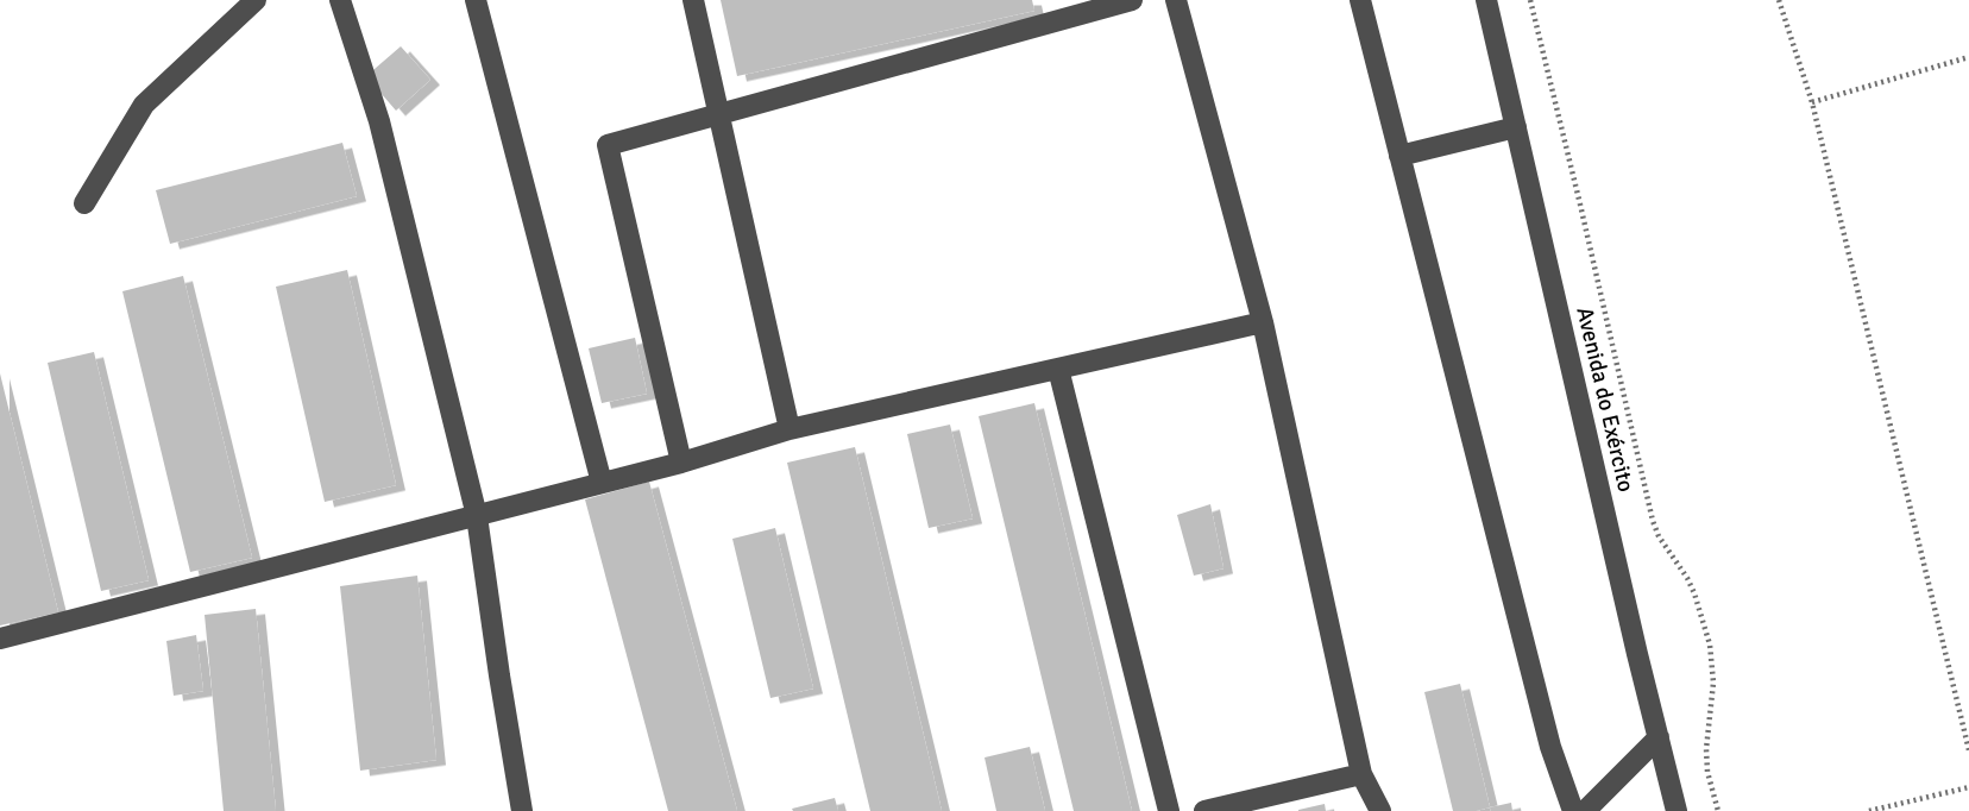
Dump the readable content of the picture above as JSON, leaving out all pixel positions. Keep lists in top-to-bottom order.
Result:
{
  "streets": {
    "street": ["Avenida do Exército"]
  }
}
